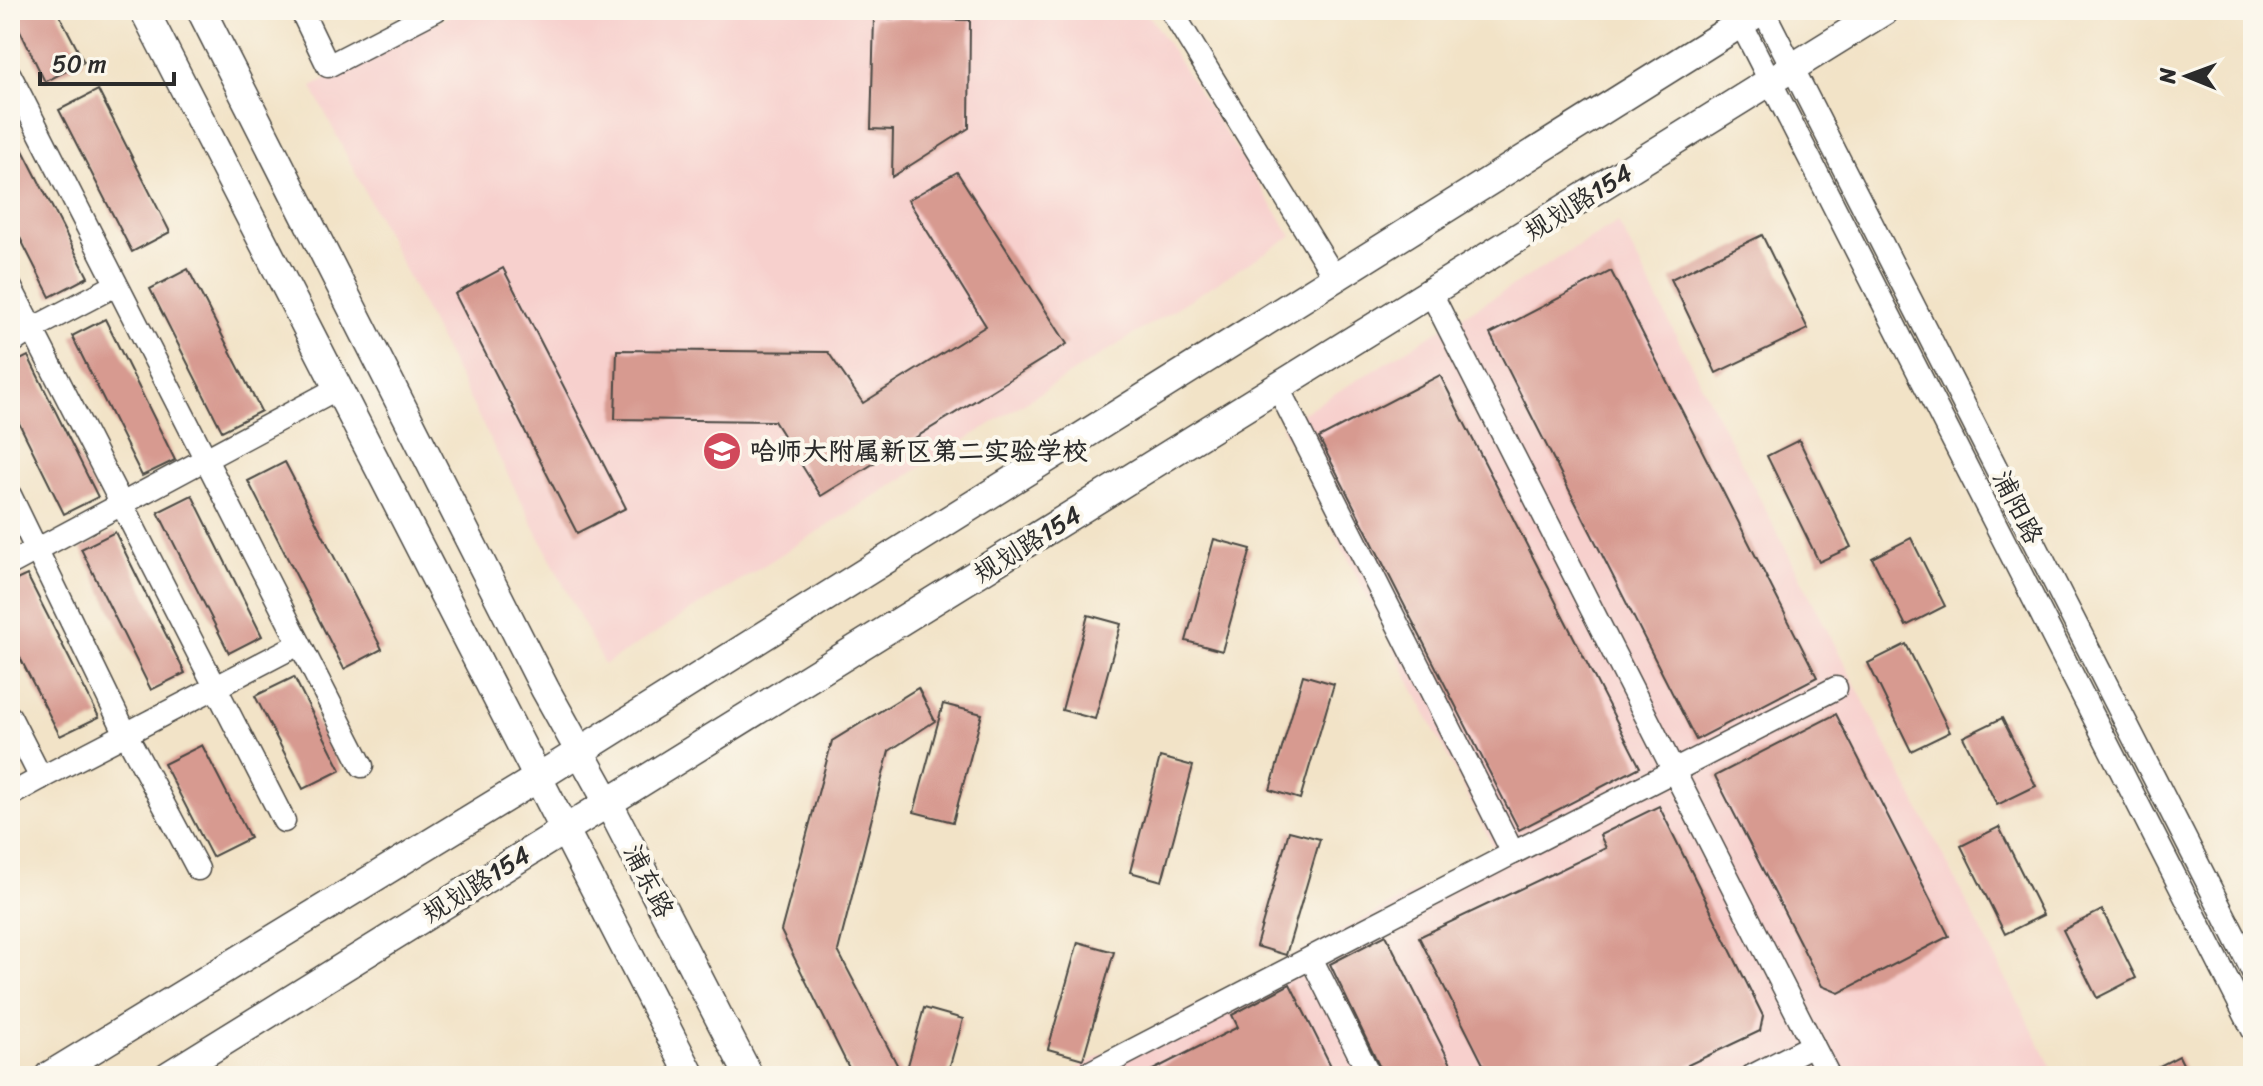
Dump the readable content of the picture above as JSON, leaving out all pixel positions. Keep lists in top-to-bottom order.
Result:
{
  "streets": {
    "main road": ["规划路154", "浦东路"],
    "street": ["浦阳路"]
  },
  "crossings": [
    ["规划路154", "浦阳路"],
    ["规划路154", "浦东路"]
  ],
  "places": {
    "school or university": ["哈师大附属新区第二实验学校"]
  },
  "scale_bar": "50 m",
  "north": "left"
}
